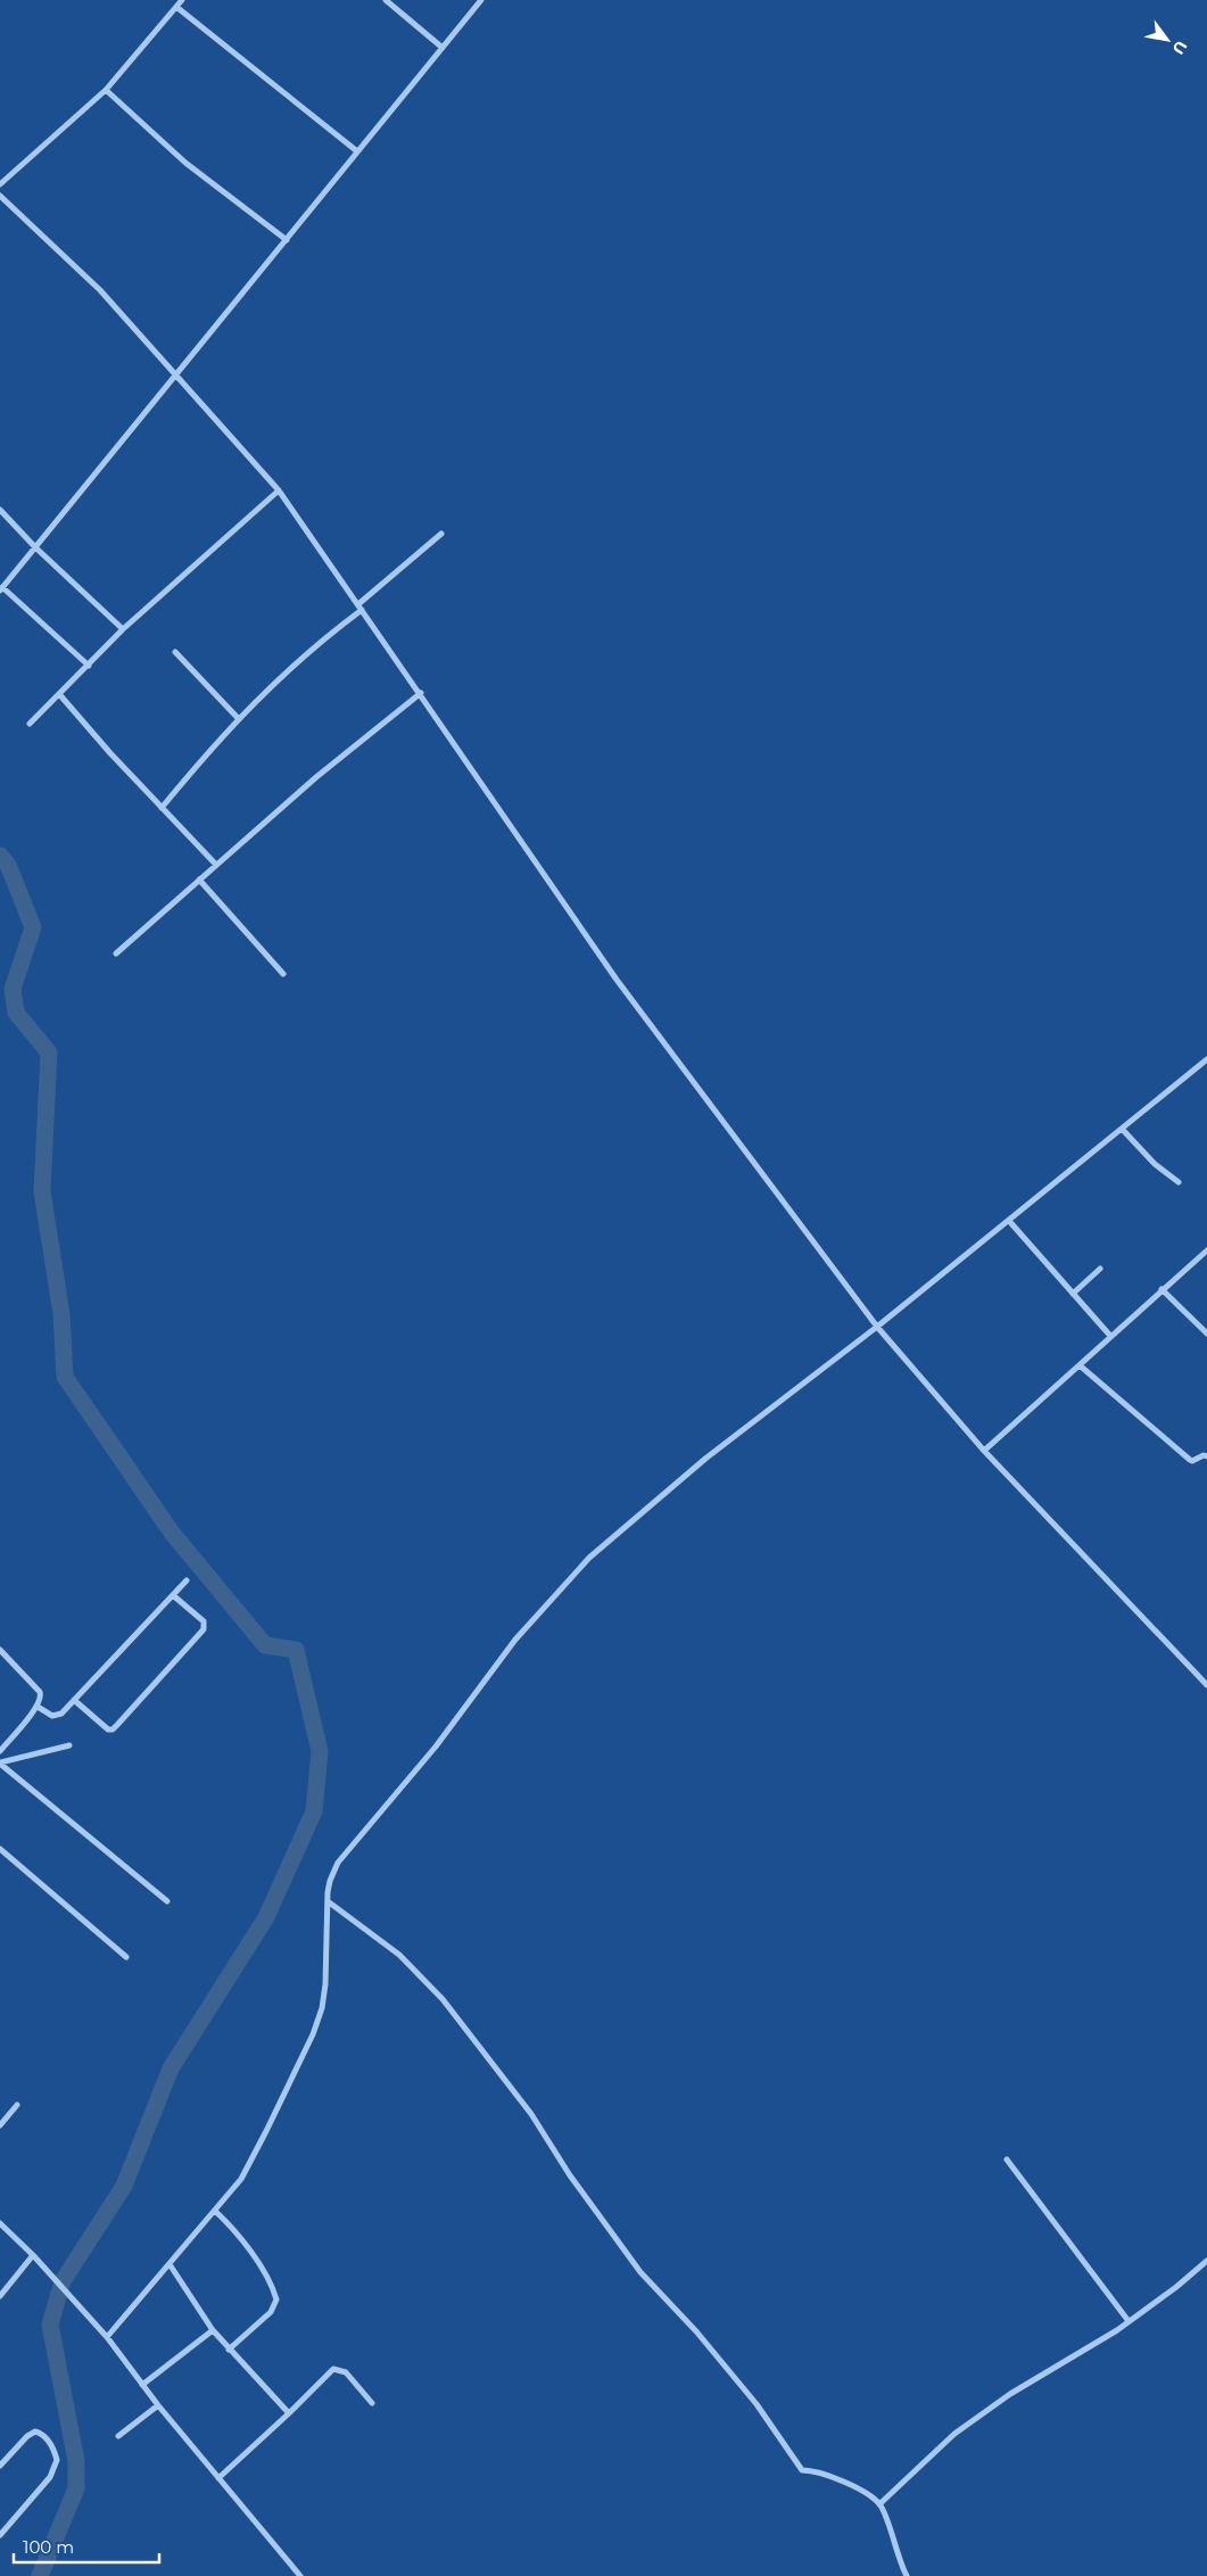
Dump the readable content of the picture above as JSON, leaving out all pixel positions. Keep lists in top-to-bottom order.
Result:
{
  "scale_bar": "100 m",
  "north": "bottom right"
}
